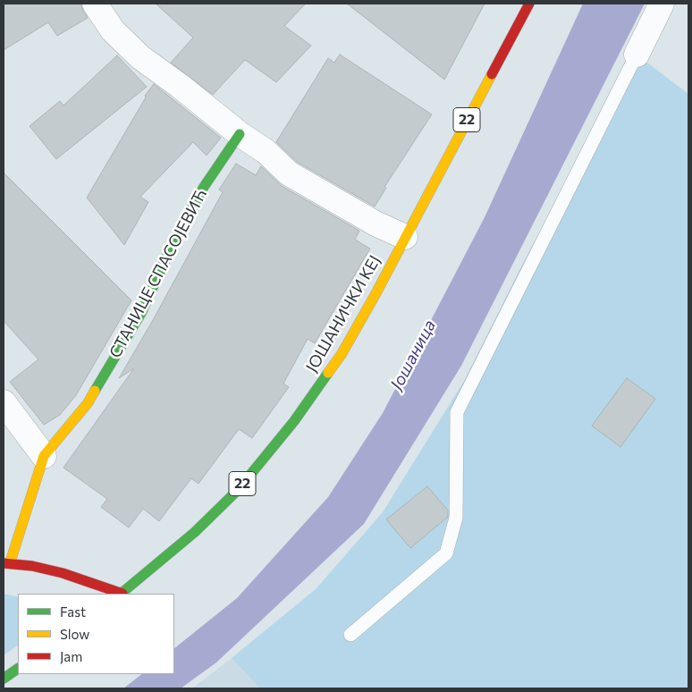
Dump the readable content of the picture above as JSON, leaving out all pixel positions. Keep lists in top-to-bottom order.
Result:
{
  "streets": {
    "main road": ["22", "СТАНИЦЕ СПАСОЈЕВИЋ", "ЈОШАНИЧКИ КЕЈ"]
  },
  "crossings": [
    ["СТАНИЦЕ СПАСОЈЕВИЋ", "ЈОШАНИЧКИ КЕЈ"]
  ],
  "water": ["Јошаница"],
  "legend": ["Fast", "Slow", "Jam"]
}
